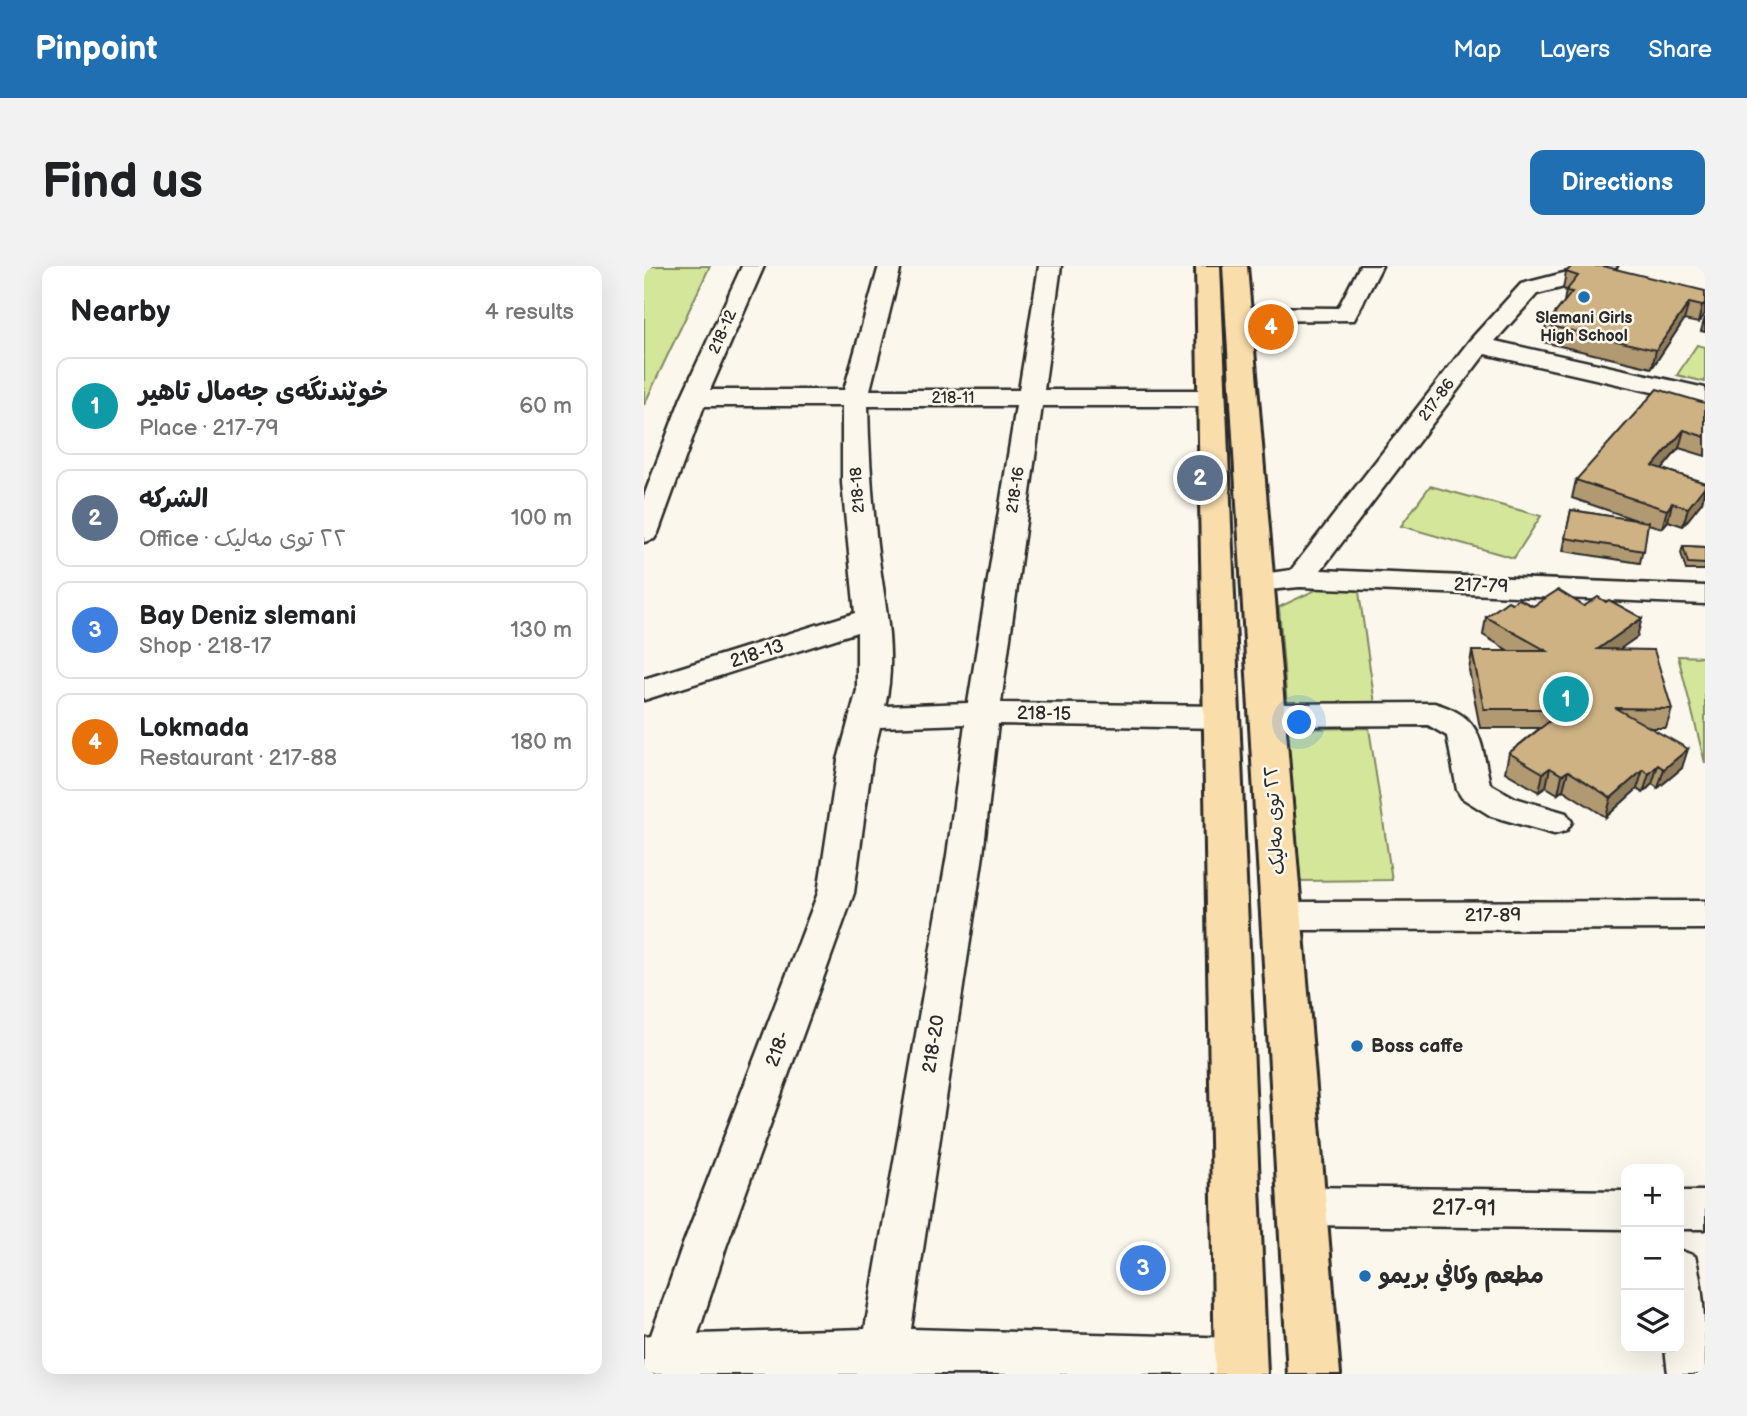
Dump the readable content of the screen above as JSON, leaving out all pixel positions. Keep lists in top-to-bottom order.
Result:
{
  "streets": {
    "main road": ["٢٢ توی مەلیک"],
    "street": [
      "218-12",
      "218-11",
      "217-86",
      "218-18",
      "218-16",
      "217-79",
      "218-13",
      "218-15",
      "217-89",
      "218-20",
      "218-",
      "217-91"
    ]
  },
  "crossings": [
    ["218-12", "218-11"],
    ["218-11", "218-18"],
    ["218-11", "218-16"],
    ["217-86", "217-79"],
    ["218-18", "218-13"],
    ["218-18", "218-15"],
    ["218-18", "218-"],
    ["218-16", "218-15"],
    ["218-16", "218-20"],
    ["217-79", "٢٢ توی مەلیک"],
    ["218-15", "218-20"],
    ["218-15", "218-"],
    ["٢٢ توی مەلیک", "217-89"],
    ["٢٢ توی مەلیک", "217-91"]
  ],
  "places": ["Slemani Girls High School", "Boss caffe", "مطعم وكافي بريمو"],
  "page": {
    "header": "Pinpoint",
    "nav": ["Map", "Layers", "Share"],
    "buttons": "Directions",
    "title": "Find us",
    "heading": ["Nearby", "4 results"],
    "pins": [
      "4",
      "2",
      "1",
      "3"
    ],
    "list": [
      {
        "mark": "1",
        "name": "خوێندنگەی جەمال تاهیر",
        "note": "Place · 217-79",
        "value": "60 m"
      },
      {
        "mark": "2",
        "name": "الشركه",
        "note": "Office · ٢٢ توی مەلیک",
        "value": "100 m"
      },
      {
        "mark": "3",
        "name": "Bay Deniz slemani",
        "note": "Shop · 218-17",
        "value": "130 m"
      },
      {
        "mark": "4",
        "name": "Lokmada",
        "note": "Restaurant · 217-88",
        "value": "180 m"
      }
    ],
    "map_buttons": ["+", "−"]
  }
}
